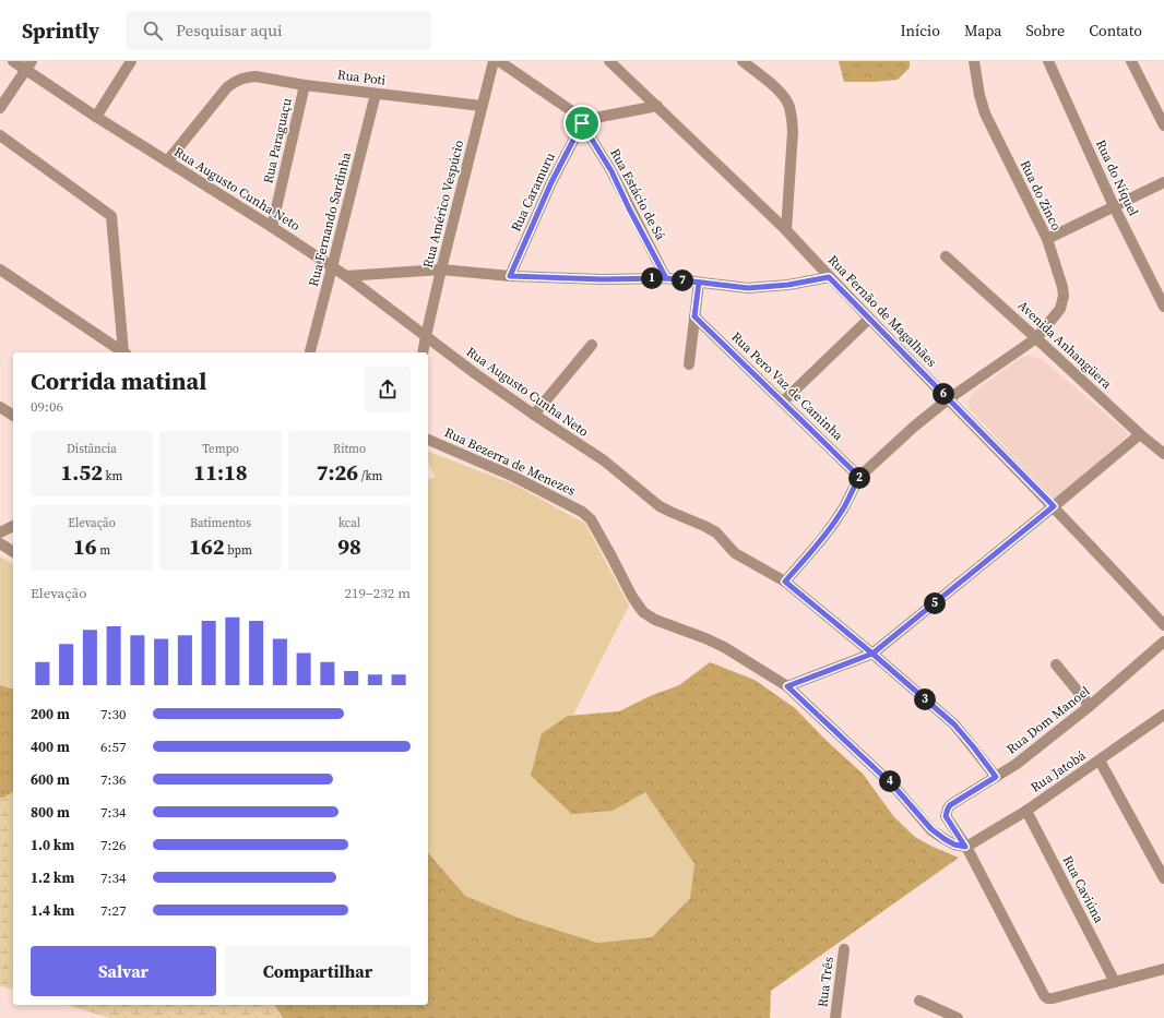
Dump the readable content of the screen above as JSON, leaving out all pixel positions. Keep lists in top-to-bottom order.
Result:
{
  "streets": {
    "street": [
      "Rua Poti",
      "Rua Paraguaçu",
      "Rua do Níquel",
      "Rua Augusto Cunha Neto",
      "Rua Caramuru",
      "Rua Estácio de Sá",
      "Rua do Zinco",
      "Rua Américo Vespúcio",
      "Rua Fernando Sardinha",
      "Rua Fernão de Magalhães",
      "Avenida Anhangüera",
      "Rua Pero Vaz de Caminha",
      "Rua Bezerra de Menezes",
      "Rua Dom Manoel",
      "Rua Jatobá",
      "Rua Caviúna",
      "Rua Três"
    ]
  },
  "crossings": [
    ["Rua Poti", "Rua Paraguaçu"],
    ["Rua Poti", "Rua Augusto Cunha Neto"],
    ["Rua Poti", "Rua Américo Vespúcio"],
    ["Rua Poti", "Rua Fernando Sardinha"],
    ["Rua Paraguaçu", "Rua Augusto Cunha Neto"],
    ["Rua Augusto Cunha Neto", "Rua Américo Vespúcio"],
    ["Rua Augusto Cunha Neto", "Rua Fernando Sardinha"],
    ["Rua Augusto Cunha Neto", "Rua Dom Manoel"],
    ["Rua Caramuru", "Rua Estácio de Sá"],
    ["Rua do Zinco", "Rua Fernão de Magalhães"],
    ["Rua do Zinco", "Avenida Anhangüera"],
    ["Rua do Zinco", "Rua Pero Vaz de Caminha"],
    ["Rua Bezerra de Menezes", "Rua Dom Manoel"],
    ["Rua Bezerra de Menezes", "Rua Jatobá"],
    ["Rua Dom Manoel", "Rua Jatobá"],
    ["Rua Jatobá", "Rua Caviúna"]
  ],
  "page": {
    "header": "Sprintly",
    "search": "Pesquisar aqui",
    "nav": [
      "Início",
      "Mapa",
      "Sobre",
      "Contato"
    ],
    "pins": [
      "1",
      "7",
      "6",
      "2",
      "5",
      "3",
      "4"
    ],
    "heading": ["Corrida matinal", "09:06"],
    "stats": [
      ["Distância", "1.52 km"],
      ["Tempo", "11:18"],
      ["Ritmo", "7:26 /km"],
      ["Elevação", "16 m"],
      ["Batimentos", "162 bpm"],
      ["kcal", "98"]
    ],
    "chart": ["Elevação", "219–232 m"],
    "list": [
      {
        "name": "200 m",
        "note": "7:30"
      },
      {
        "name": "400 m",
        "note": "6:57"
      },
      {
        "name": "600 m",
        "note": "7:36"
      },
      {
        "name": "800 m",
        "note": "7:34"
      },
      {
        "name": "1.0 km",
        "note": "7:26"
      },
      {
        "name": "1.2 km",
        "note": "7:34"
      },
      {
        "name": "1.4 km",
        "note": "7:27"
      }
    ],
    "buttons": ["Salvar", "Compartilhar"]
  }
}
